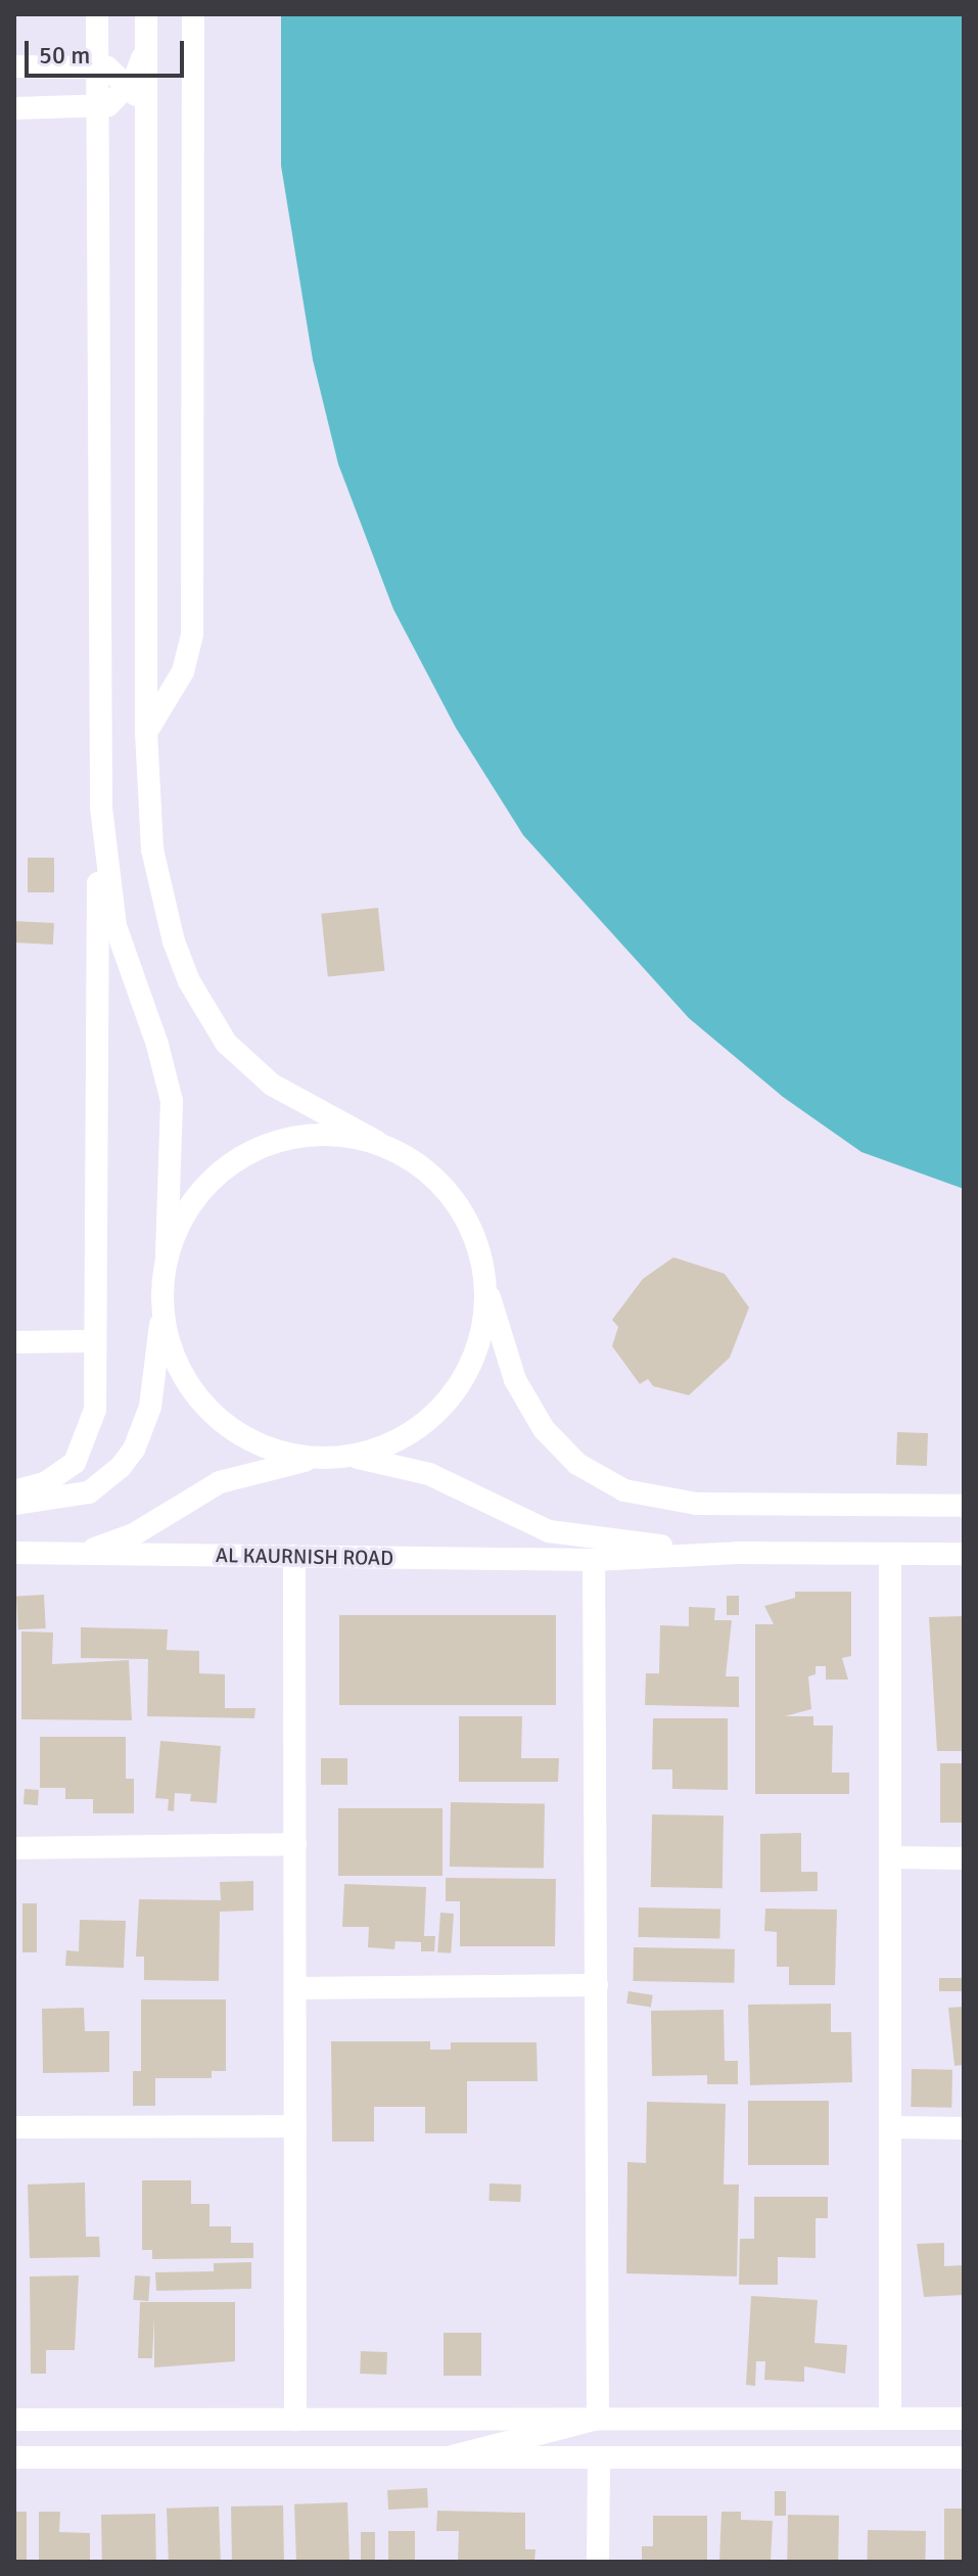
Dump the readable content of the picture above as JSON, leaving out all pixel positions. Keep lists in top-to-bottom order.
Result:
{
  "streets": {
    "street": ["AL KAURNISH ROAD"]
  },
  "scale_bar": "50 m"
}
